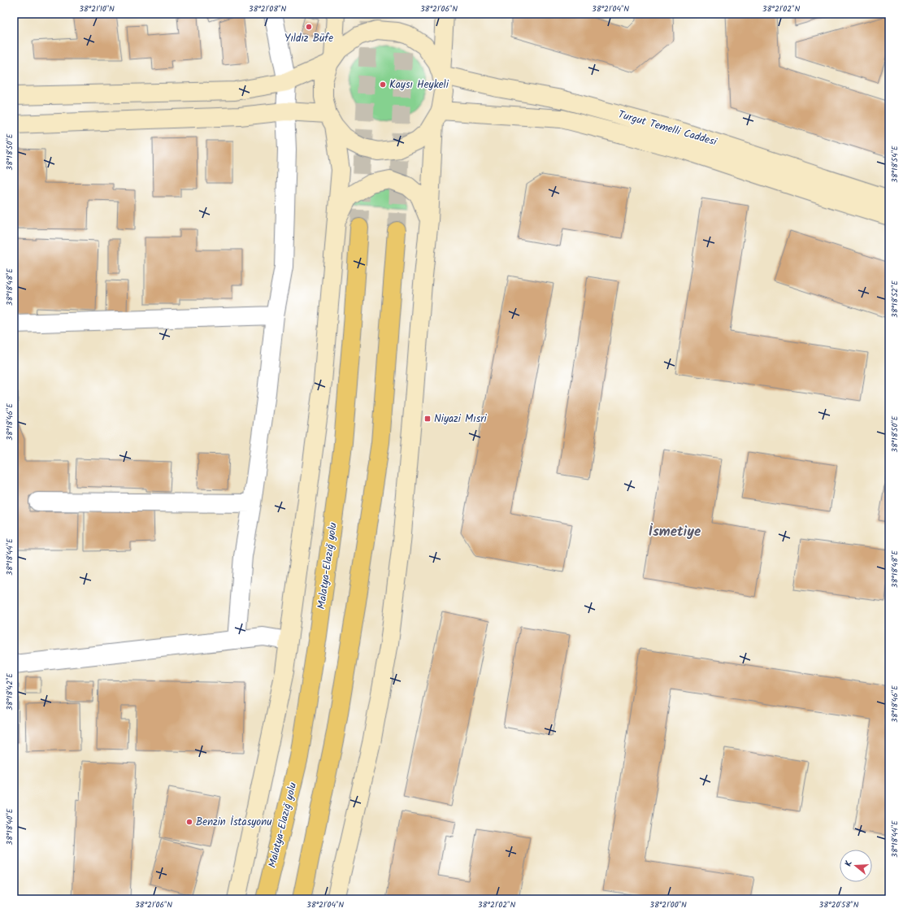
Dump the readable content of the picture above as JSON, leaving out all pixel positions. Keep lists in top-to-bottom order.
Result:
{
  "streets": {
    "highway": ["Malatya-Elazığ yolu"],
    "main road": ["Turgut Temelli Caddesi"]
  },
  "districts": ["İsmetiye"],
  "places": {
    "other": ["Yıldız Büfe", "Kaysı Heykeli", "Benzin İstasyonu"],
    "transit": ["Niyazi Mısri"]
  },
  "north": "left",
  "coordinates": [
    "38°21'10\"N",
    "38°21'08\"N",
    "38°21'06\"N",
    "38°21'04\"N",
    "38°21'02\"N",
    "38°18'50\"E",
    "38°18'54\"E",
    "38°18'48\"E",
    "38°18'52\"E",
    "38°18'46\"E",
    "38°18'44\"E",
    "38°18'42\"E",
    "38°18'40\"E",
    "38°21'00\"N",
    "38°20'58\"N"
  ]
}
